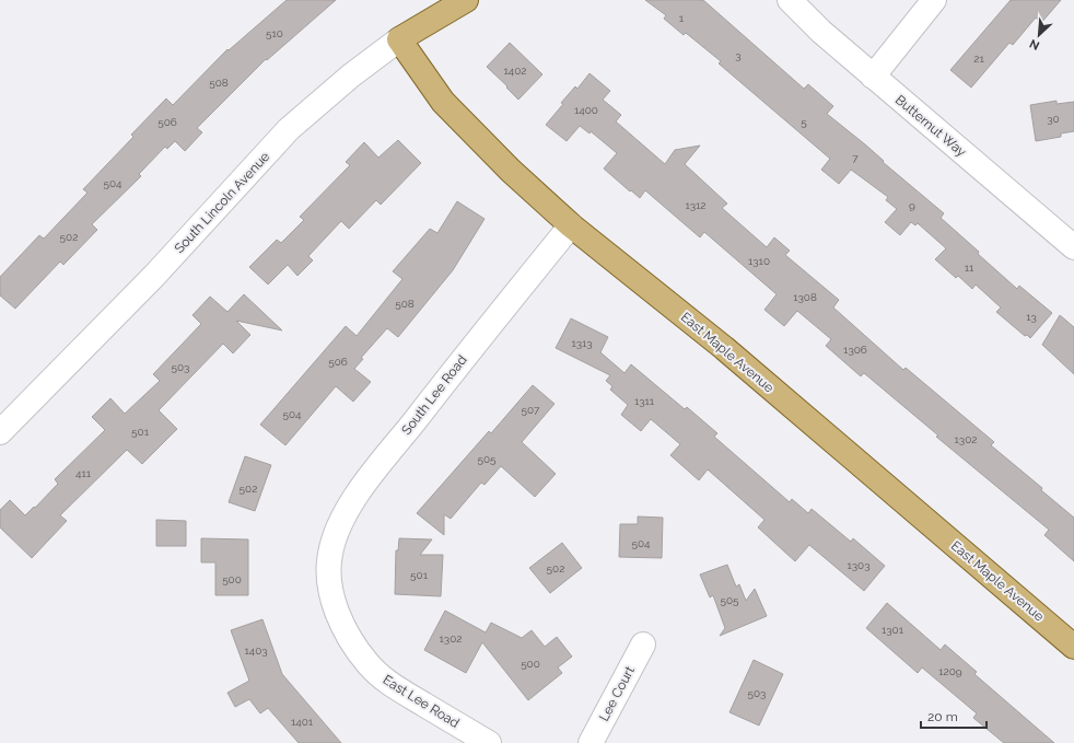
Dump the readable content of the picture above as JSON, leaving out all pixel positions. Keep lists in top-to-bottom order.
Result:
{
  "streets": {
    "main road": ["South Lincoln Avenue", "East Maple Avenue"],
    "street": [
      "Butternut Way",
      "South Lee Road",
      "Lee Court",
      "East Lee Road"
    ]
  },
  "crossings": [
    ["South Lincoln Avenue", "East Maple Avenue"],
    ["East Maple Avenue", "South Lee Road"],
    ["South Lee Road", "East Lee Road"]
  ],
  "house_numbers": [
    "1",
    "510",
    "3",
    "21",
    "1402",
    "508",
    "1400",
    "30",
    "506",
    "5",
    "7",
    "504",
    "1312",
    "9",
    "502",
    "1310",
    "11",
    "1308",
    "508",
    "13",
    "1313",
    "1306",
    "506",
    "503",
    "1311",
    "507",
    "504",
    "501",
    "1302",
    "505",
    "411",
    "502",
    "504",
    "1303",
    "502",
    "501",
    "500",
    "505",
    "1301",
    "1302",
    "1403",
    "500",
    "1209",
    "503",
    "1401"
  ],
  "scale_bar": "20 m",
  "north": "bottom left"
}
